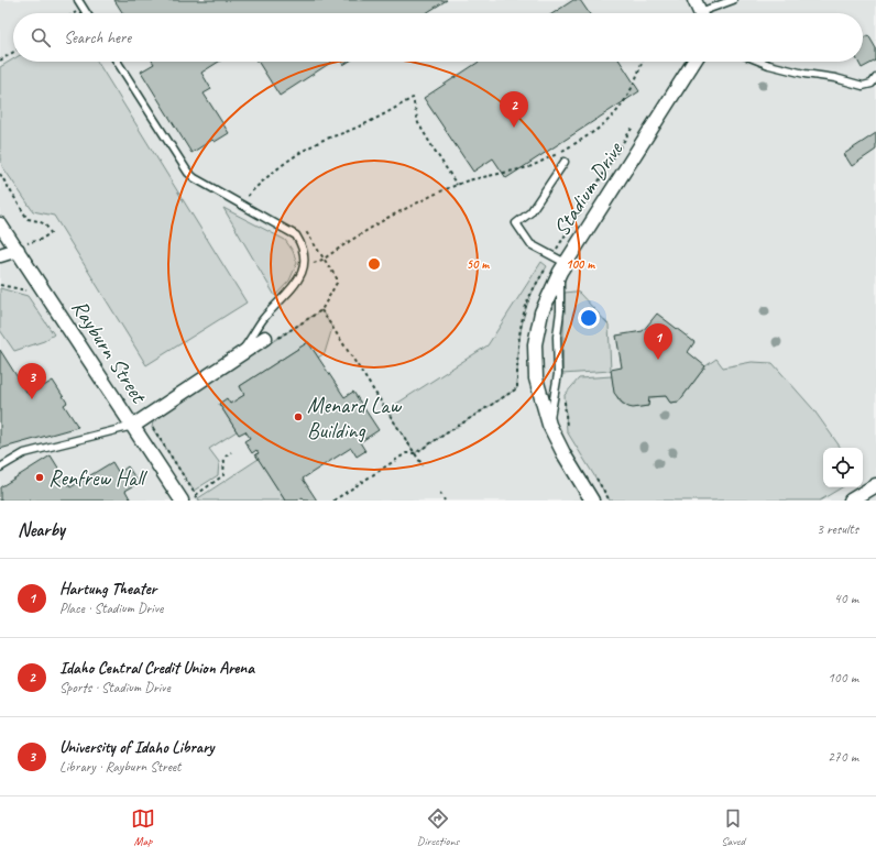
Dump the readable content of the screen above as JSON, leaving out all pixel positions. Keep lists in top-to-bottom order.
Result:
{
  "streets": {
    "street": ["Stadium Drive", "Rayburn Street"]
  },
  "places": ["Menard Law Building", "Renfrew Hall"],
  "page": {
    "search": "Search here",
    "pins": ["2", "1", "3"],
    "heading": ["Nearby", "3 results"],
    "list": [
      {
        "mark": "1",
        "name": "Hartung Theater",
        "note": "Place · Stadium Drive",
        "value": "40 m"
      },
      {
        "mark": "2",
        "name": "Idaho Central Credit Union Arena",
        "note": "Sports · Stadium Drive",
        "value": "100 m"
      },
      {
        "mark": "3",
        "name": "University of Idaho Library",
        "note": "Library · Rayburn Street",
        "value": "270 m"
      }
    ],
    "nav": ["Map", "Directions", "Saved"]
  },
  "rings": ["50 m", "100 m"]
}
